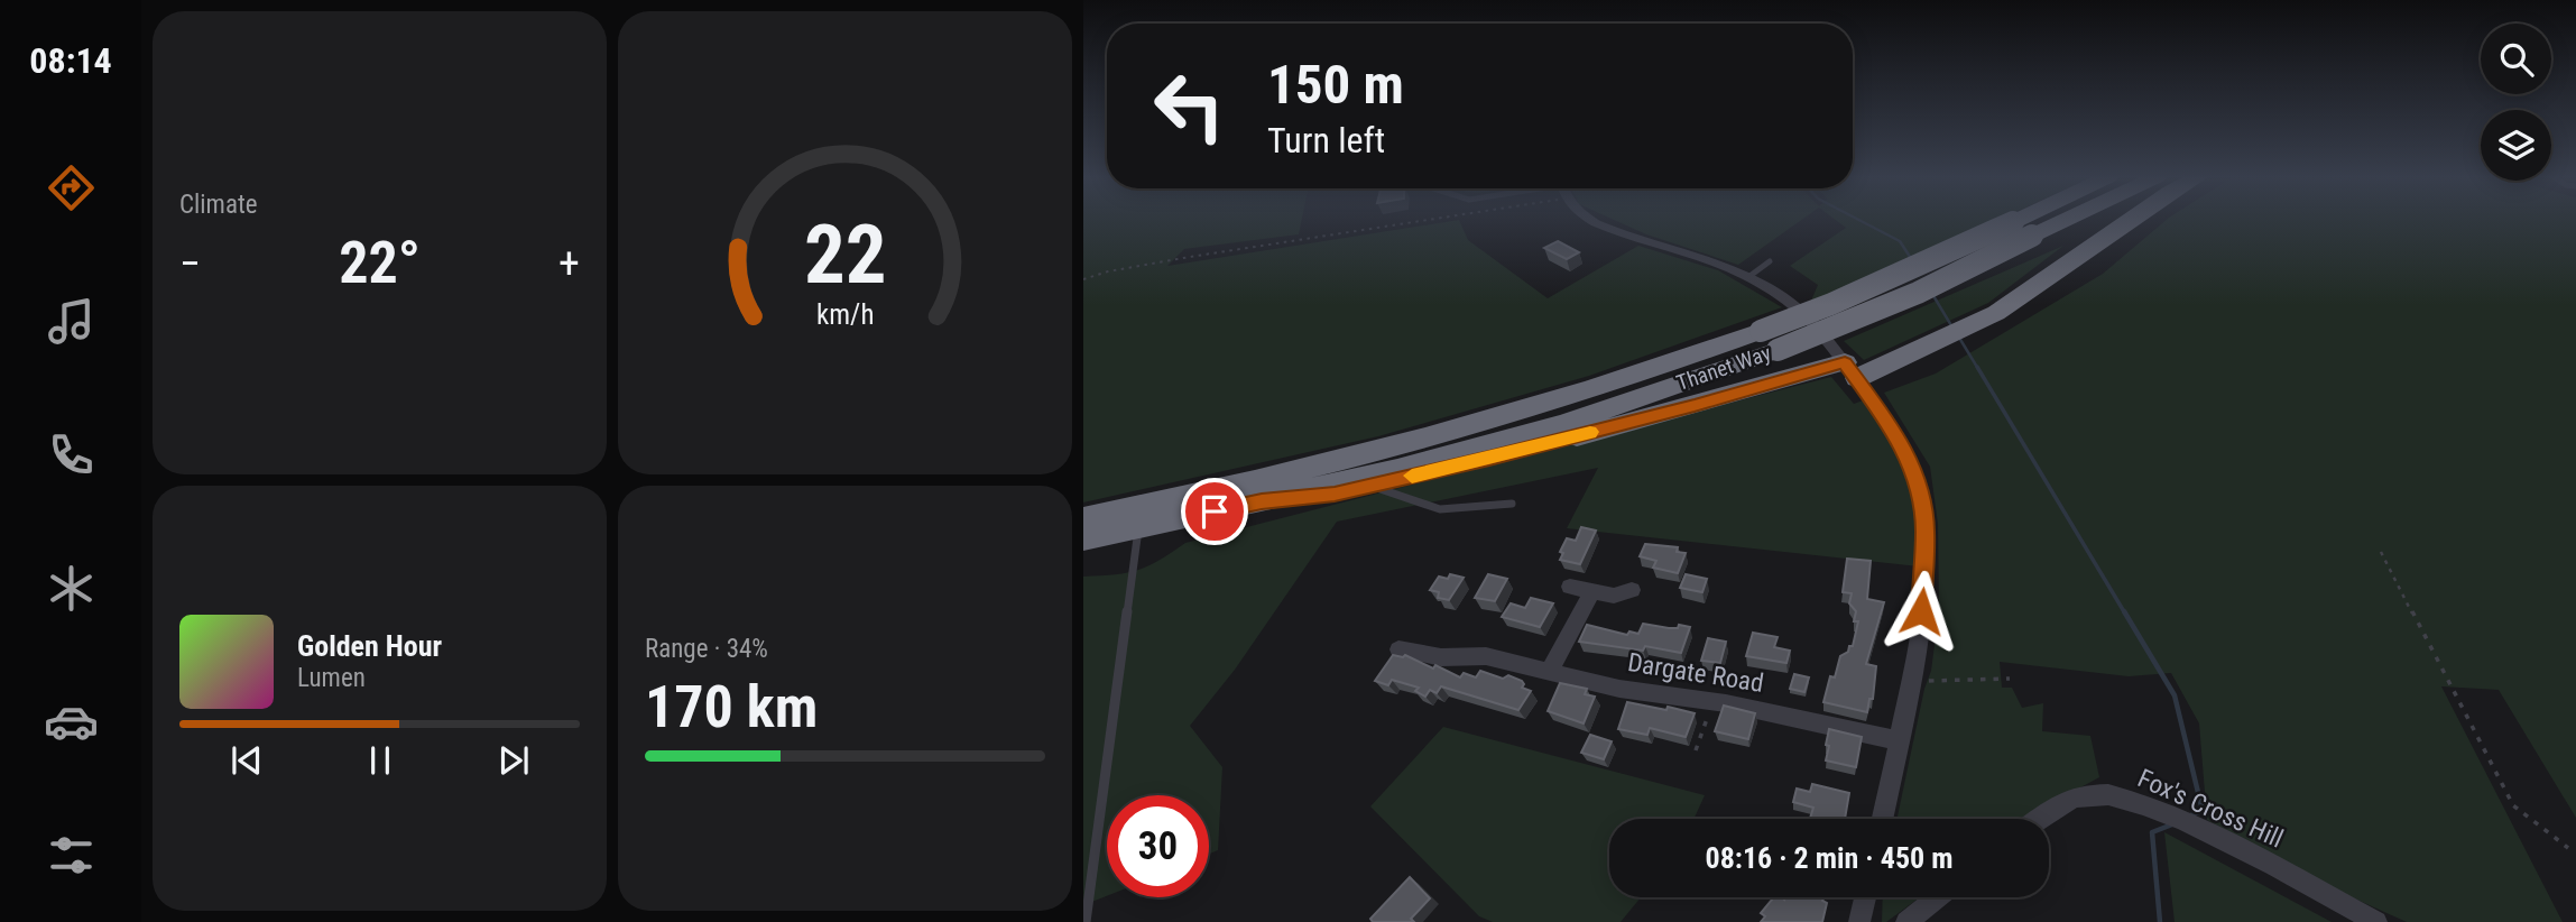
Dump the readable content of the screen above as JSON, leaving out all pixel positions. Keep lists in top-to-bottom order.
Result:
{
  "streets": {
    "highway": ["Thanet Way"],
    "street": ["Dargate Road", "Fox's Cross Hill"]
  },
  "page": {
    "tabs": "08:14",
    "tile": [
      "Climate",
      ["Range · 34%", "170 km"]
    ],
    "turn": ["150 m", "Turn left"],
    "heat": ["−", "22°", "+"],
    "song": ["Golden Hour", "Lumen"],
    "limit": "30",
    "trip": "08:16 · 2 min · 450 m",
    "gauge": ["22", "km/h"]
  }
}
